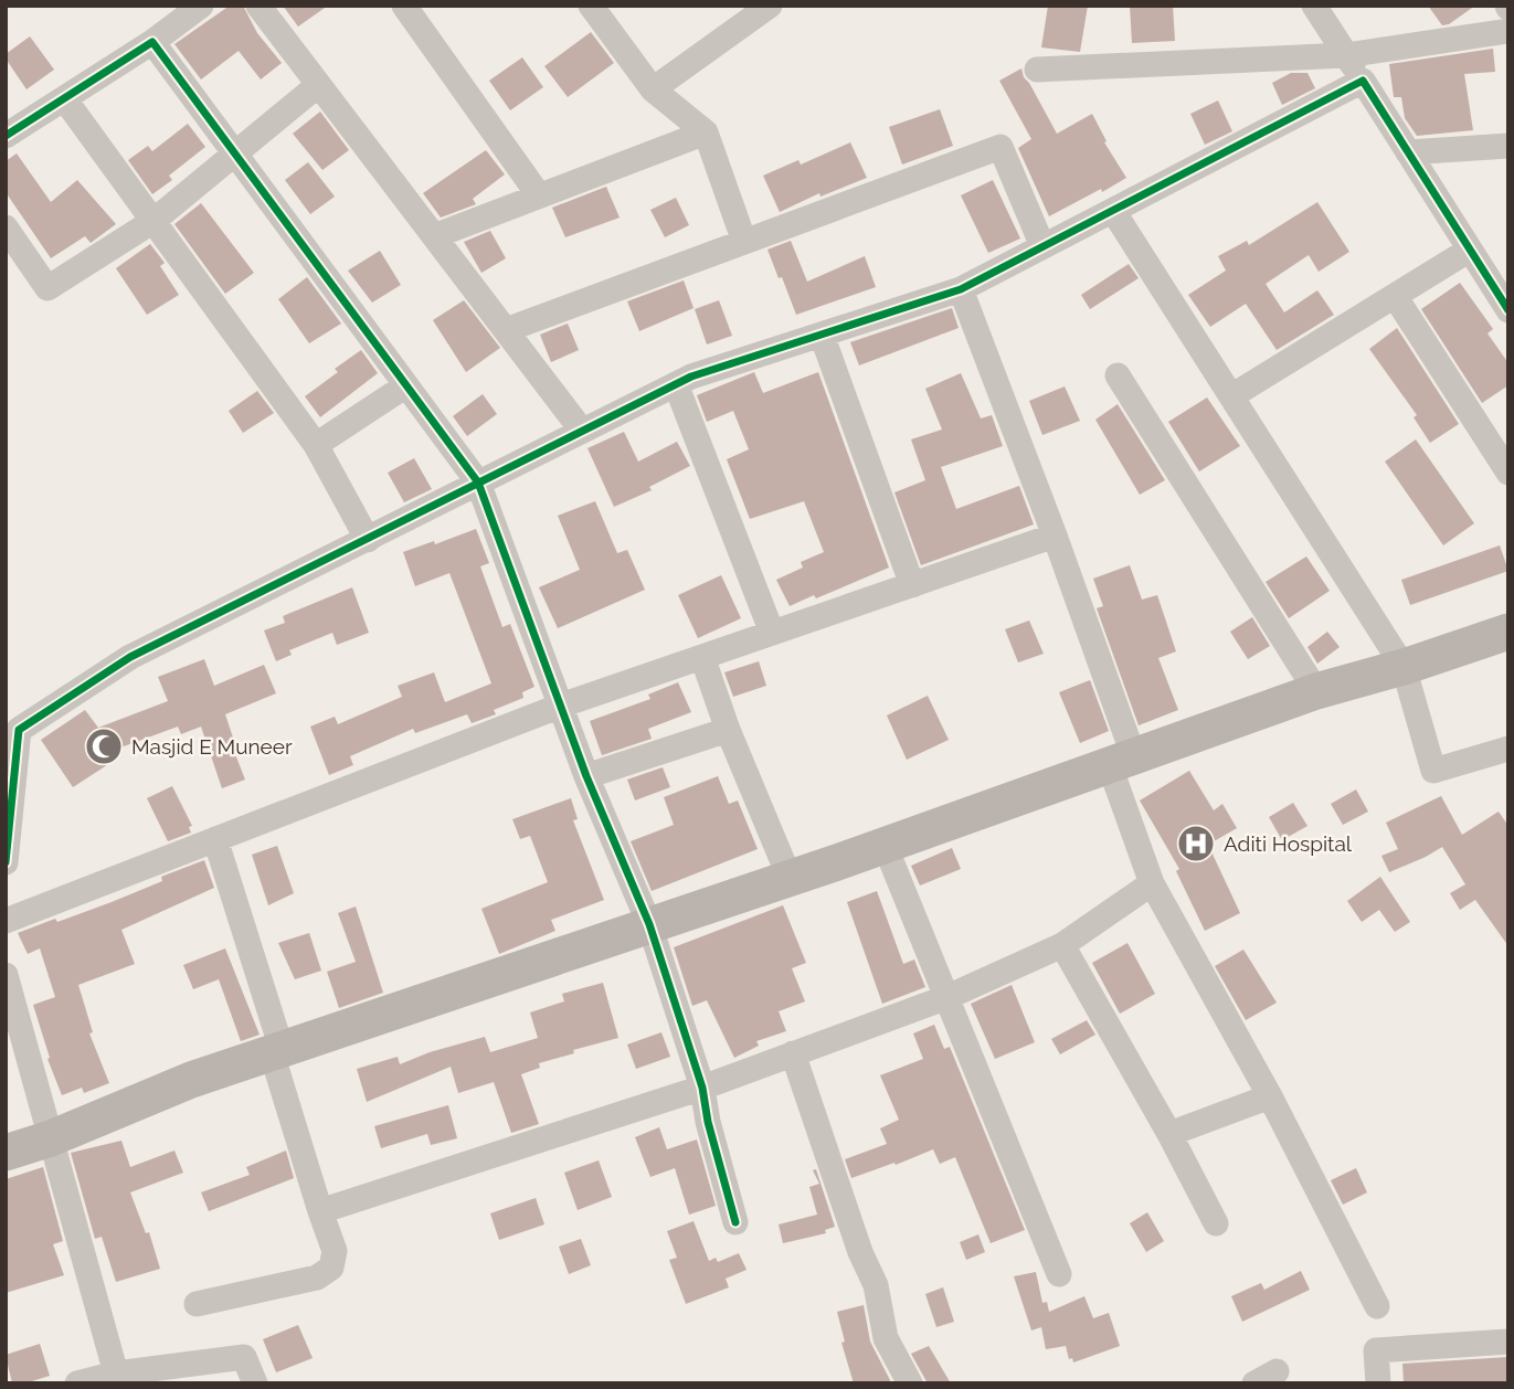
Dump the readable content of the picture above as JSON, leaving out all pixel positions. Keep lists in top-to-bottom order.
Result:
{
  "places": {
    "mosque": ["Masjid E Muneer"],
    "hospital": ["Aditi Hospital"]
  }
}
